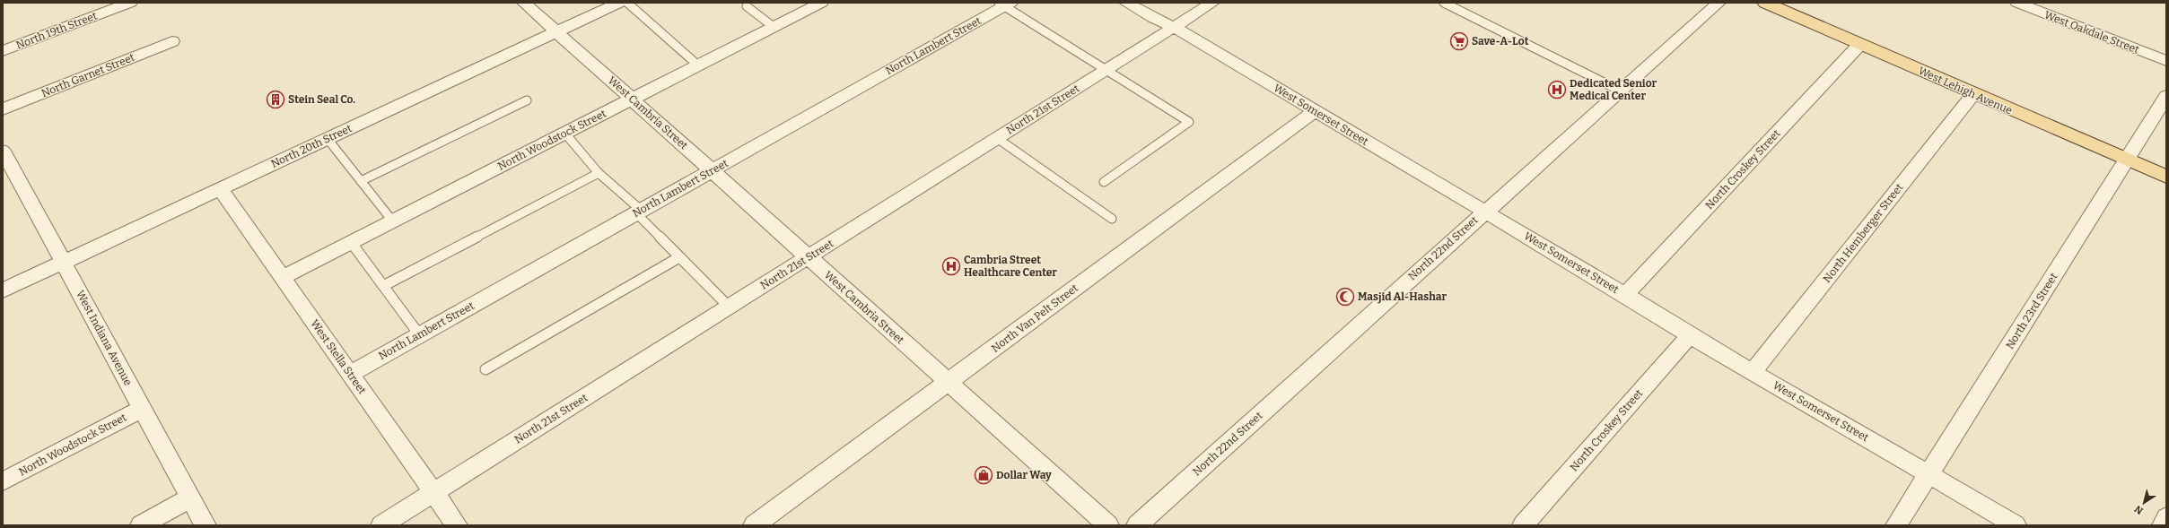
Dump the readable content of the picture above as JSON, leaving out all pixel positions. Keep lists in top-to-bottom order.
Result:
{
  "streets": {
    "main road": ["West Lehigh Avenue"],
    "street": [
      "North 19th Street",
      "West Oakdale Street",
      "North Lambert Street",
      "North Garnet Street",
      "North 21st Street",
      "West Cambria Street",
      "West Somerset Street",
      "North Woodstock Street",
      "North 20th Street",
      "North Croskey Street",
      "North Hemberger Street",
      "North 22nd Street",
      "North 23rd Street",
      "North Van Pelt Street",
      "West Indiana Avenue",
      "West Stella Street"
    ]
  },
  "crossings": [
    ["North Lambert Street", "West Cambria Street"],
    ["North Lambert Street", "West Stella Street"],
    ["West Lehigh Avenue", "North Croskey Street"],
    ["West Lehigh Avenue", "North Hemberger Street"],
    ["West Lehigh Avenue", "North 23rd Street"],
    ["North 21st Street", "West Cambria Street"],
    ["North 21st Street", "West Somerset Street"],
    ["North 21st Street", "West Stella Street"],
    ["West Cambria Street", "North Woodstock Street"],
    ["West Cambria Street", "North 20th Street"],
    ["West Cambria Street", "North Van Pelt Street"],
    ["West Somerset Street", "North Croskey Street"],
    ["West Somerset Street", "North Hemberger Street"],
    ["West Somerset Street", "North 22nd Street"],
    ["West Somerset Street", "North 23rd Street"],
    ["West Somerset Street", "North Van Pelt Street"],
    ["North Woodstock Street", "West Indiana Avenue"],
    ["North Woodstock Street", "West Stella Street"],
    ["North 20th Street", "West Indiana Avenue"],
    ["North 20th Street", "West Stella Street"]
  ],
  "places": {
    "supermarket": ["Save-A-Lot"],
    "hospital": ["Dedicated Senior Medical Center", "Cambria Street Healthcare Center"],
    "building": ["Stein Seal Co."],
    "mosque": ["Masjid Al-Hashar"],
    "shop": ["Dollar Way"]
  },
  "north": "bottom left"
}
